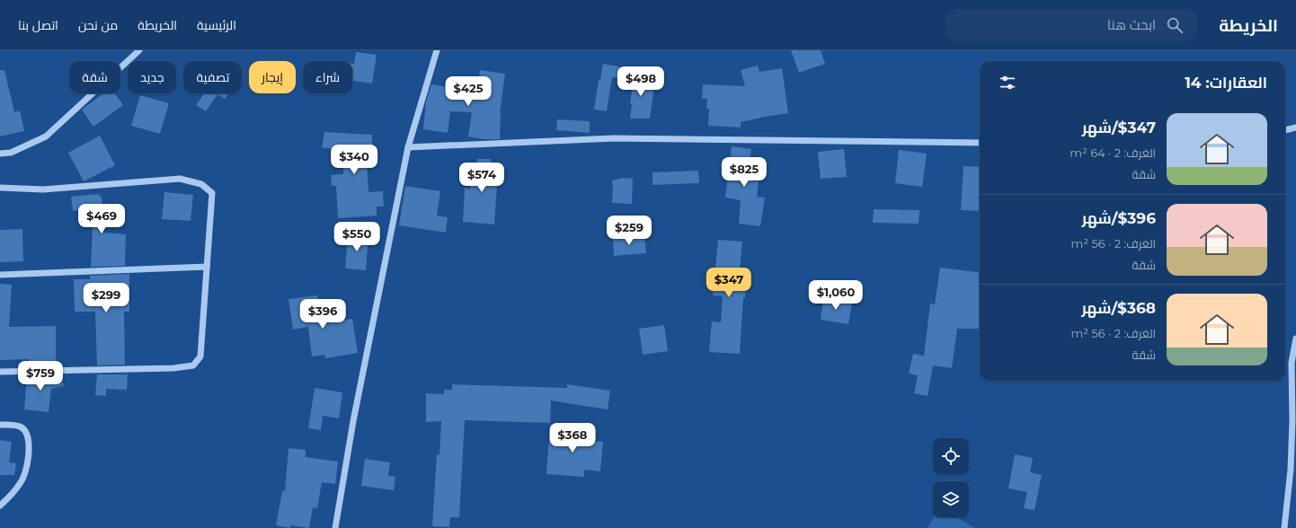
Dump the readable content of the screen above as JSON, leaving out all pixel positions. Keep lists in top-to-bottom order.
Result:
{
  "page": {
    "header": "الخريطة",
    "search": "ابحث هنا",
    "nav": [
      "الرئيسية",
      "الخريطة",
      "من نحن",
      "اتصل بنا"
    ],
    "chip": [
      "شراء",
      "إيجار",
      "تصفية",
      "جديد",
      "شقة"
    ],
    "heading": "العقارات: 14",
    "price": [
      "$498",
      "$425",
      "$340",
      "$825",
      "$574",
      "$469",
      "$259",
      "$550",
      "$347",
      "$1,060",
      "$299",
      "$396",
      "$759",
      "$368"
    ],
    "list": [
      {
        "name": "$347/شهر",
        "note": "الغرف: 2 · 64 m² · شقة"
      },
      {
        "name": "$396/شهر",
        "note": "الغرف: 2 · 56 m² · شقة"
      },
      {
        "name": "$368/شهر",
        "note": "الغرف: 2 · 56 m² · شقة"
      }
    ]
  }
}
